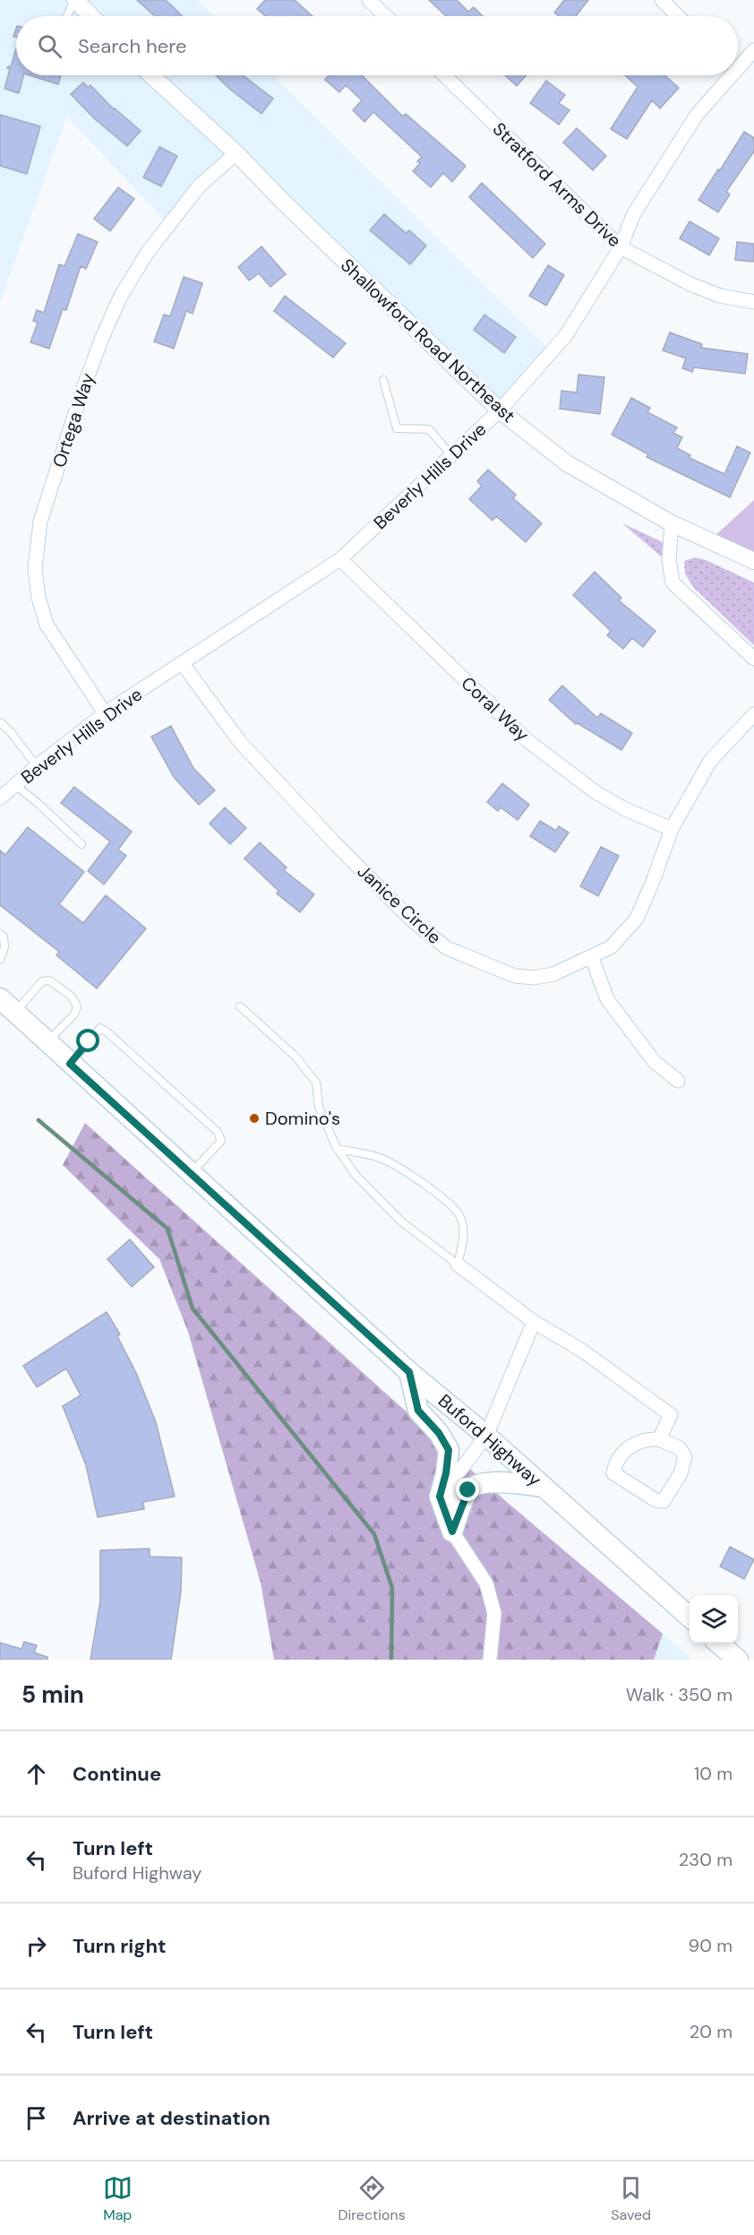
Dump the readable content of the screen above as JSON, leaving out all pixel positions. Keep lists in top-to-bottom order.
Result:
{
  "streets": {
    "main road": ["Buford Highway"],
    "street": [
      "Stratford Arms Drive",
      "Shallowford Road Northeast",
      "Ortega Way",
      "Beverly Hills Drive",
      "Coral Way",
      "Janice Circle"
    ]
  },
  "crossings": [
    ["Stratford Arms Drive", "Beverly Hills Drive"],
    ["Shallowford Road Northeast", "Ortega Way"],
    ["Shallowford Road Northeast", "Beverly Hills Drive"],
    ["Ortega Way", "Beverly Hills Drive"],
    ["Beverly Hills Drive", "Coral Way"],
    ["Beverly Hills Drive", "Janice Circle"],
    ["Coral Way", "Janice Circle"]
  ],
  "places": ["Domino's"],
  "page": {
    "search": "Search here",
    "heading": ["5 min", "Walk · 350 m"],
    "list": [
      ["Continue", "10 m"],
      ["Turn left", "Buford Highway", "230 m"],
      ["Turn right", "90 m"],
      ["Turn left", "20 m"],
      "Arrive at destination"
    ],
    "nav": ["Map", "Directions", "Saved"]
  }
}
